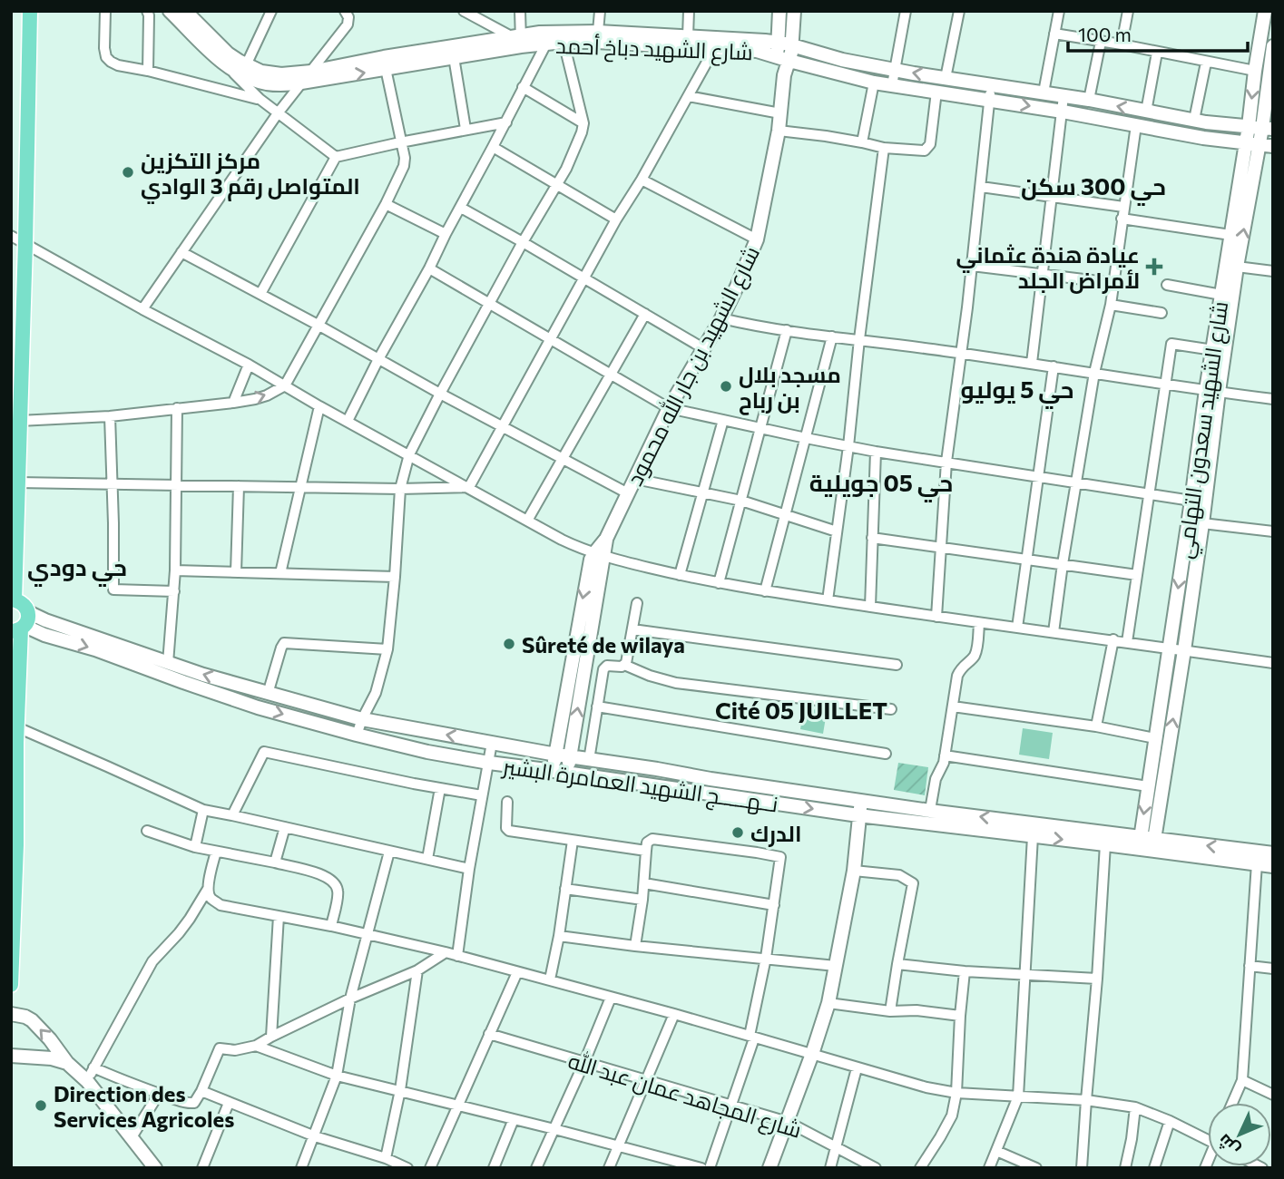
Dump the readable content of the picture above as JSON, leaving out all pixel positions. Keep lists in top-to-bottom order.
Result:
{
  "streets": {
    "street": [
      "شارع الشهيد دباخ أحمد",
      "شارع الشهيد بن جار الله محمود",
      "شارع الشهيد سعدون التهامي",
      "نــهـــــج الشهيد العمامرة البشير",
      "شارع المجاهد عمان عبد الله"
    ]
  },
  "crossings": [
    ["شارع الشهيد دباخ أحمد", "شارع الشهيد بن جار الله محمود"],
    ["شارع الشهيد دباخ أحمد", "شارع الشهيد سعدون التهامي"],
    ["شارع الشهيد بن جار الله محمود", "نــهـــــج الشهيد العمامرة البشير"],
    ["شارع الشهيد سعدون التهامي", "نــهـــــج الشهيد العمامرة البشير"]
  ],
  "districts": [
    "حي 300 سكن",
    "حي 5 يوليو",
    "حي 05 جويلية",
    "حي دودي",
    "Cité 05 JUILLET"
  ],
  "places": {
    "other": [
      "مركز التكزين المتواصل رقم 3 الوادي",
      "مسجد بلال بن رباح",
      "Sûreté de wilaya",
      "الدرك",
      "Direction des Services Agricoles"
    ],
    "health": ["عيادة هندة عثماني لأمراض الجلد"]
  },
  "scale_bar": "100 m",
  "north": "bottom left"
}
